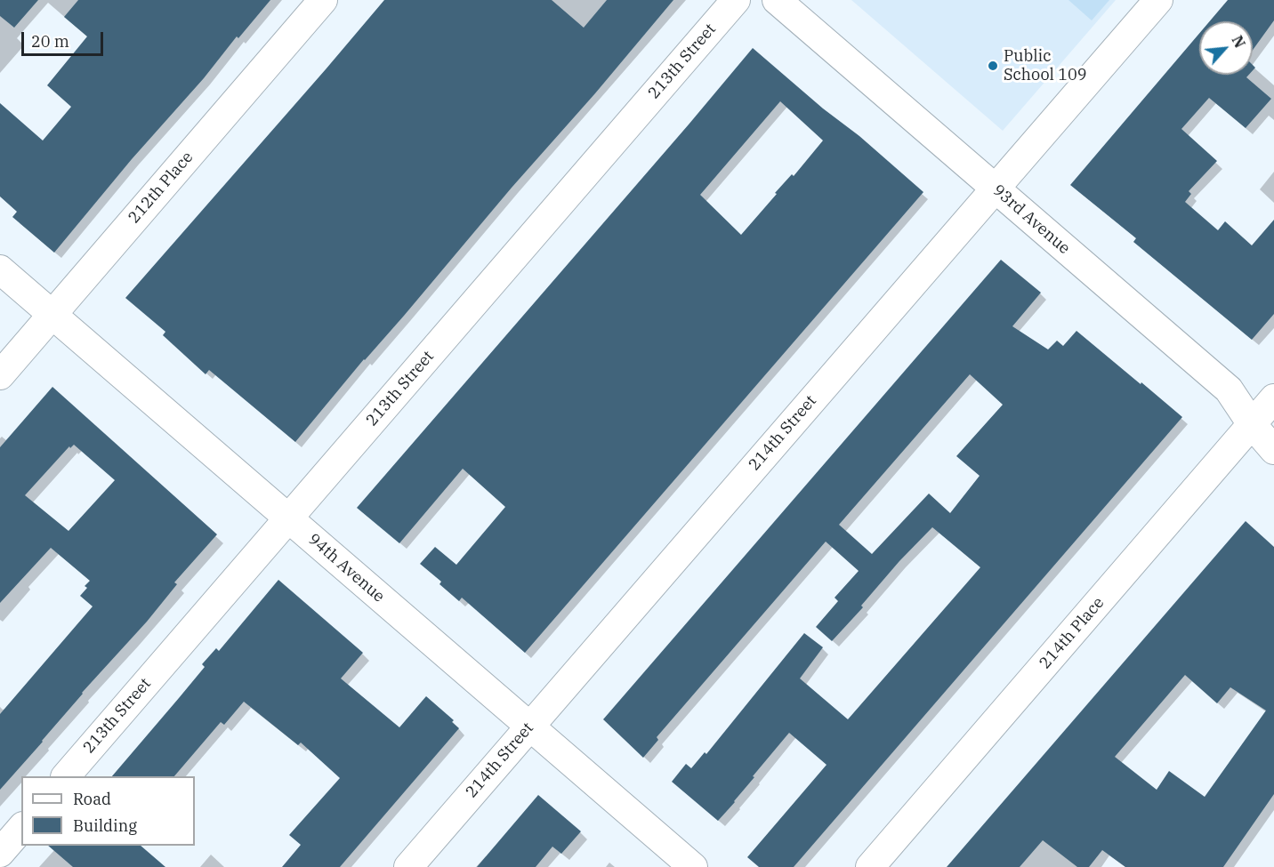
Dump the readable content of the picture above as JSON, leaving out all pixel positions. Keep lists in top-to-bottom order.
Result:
{
  "streets": {
    "street": [
      "213th Street",
      "212th Place",
      "93rd Avenue",
      "214th Street",
      "94th Avenue",
      "214th Place"
    ]
  },
  "crossings": [
    ["213th Street", "94th Avenue"],
    ["212th Place", "94th Avenue"],
    ["93rd Avenue", "214th Street"],
    ["93rd Avenue", "214th Place"],
    ["214th Street", "94th Avenue"]
  ],
  "places": ["Public School 109"],
  "legend": ["Road", "Building"],
  "scale_bar": "20 m",
  "north": "top right"
}
